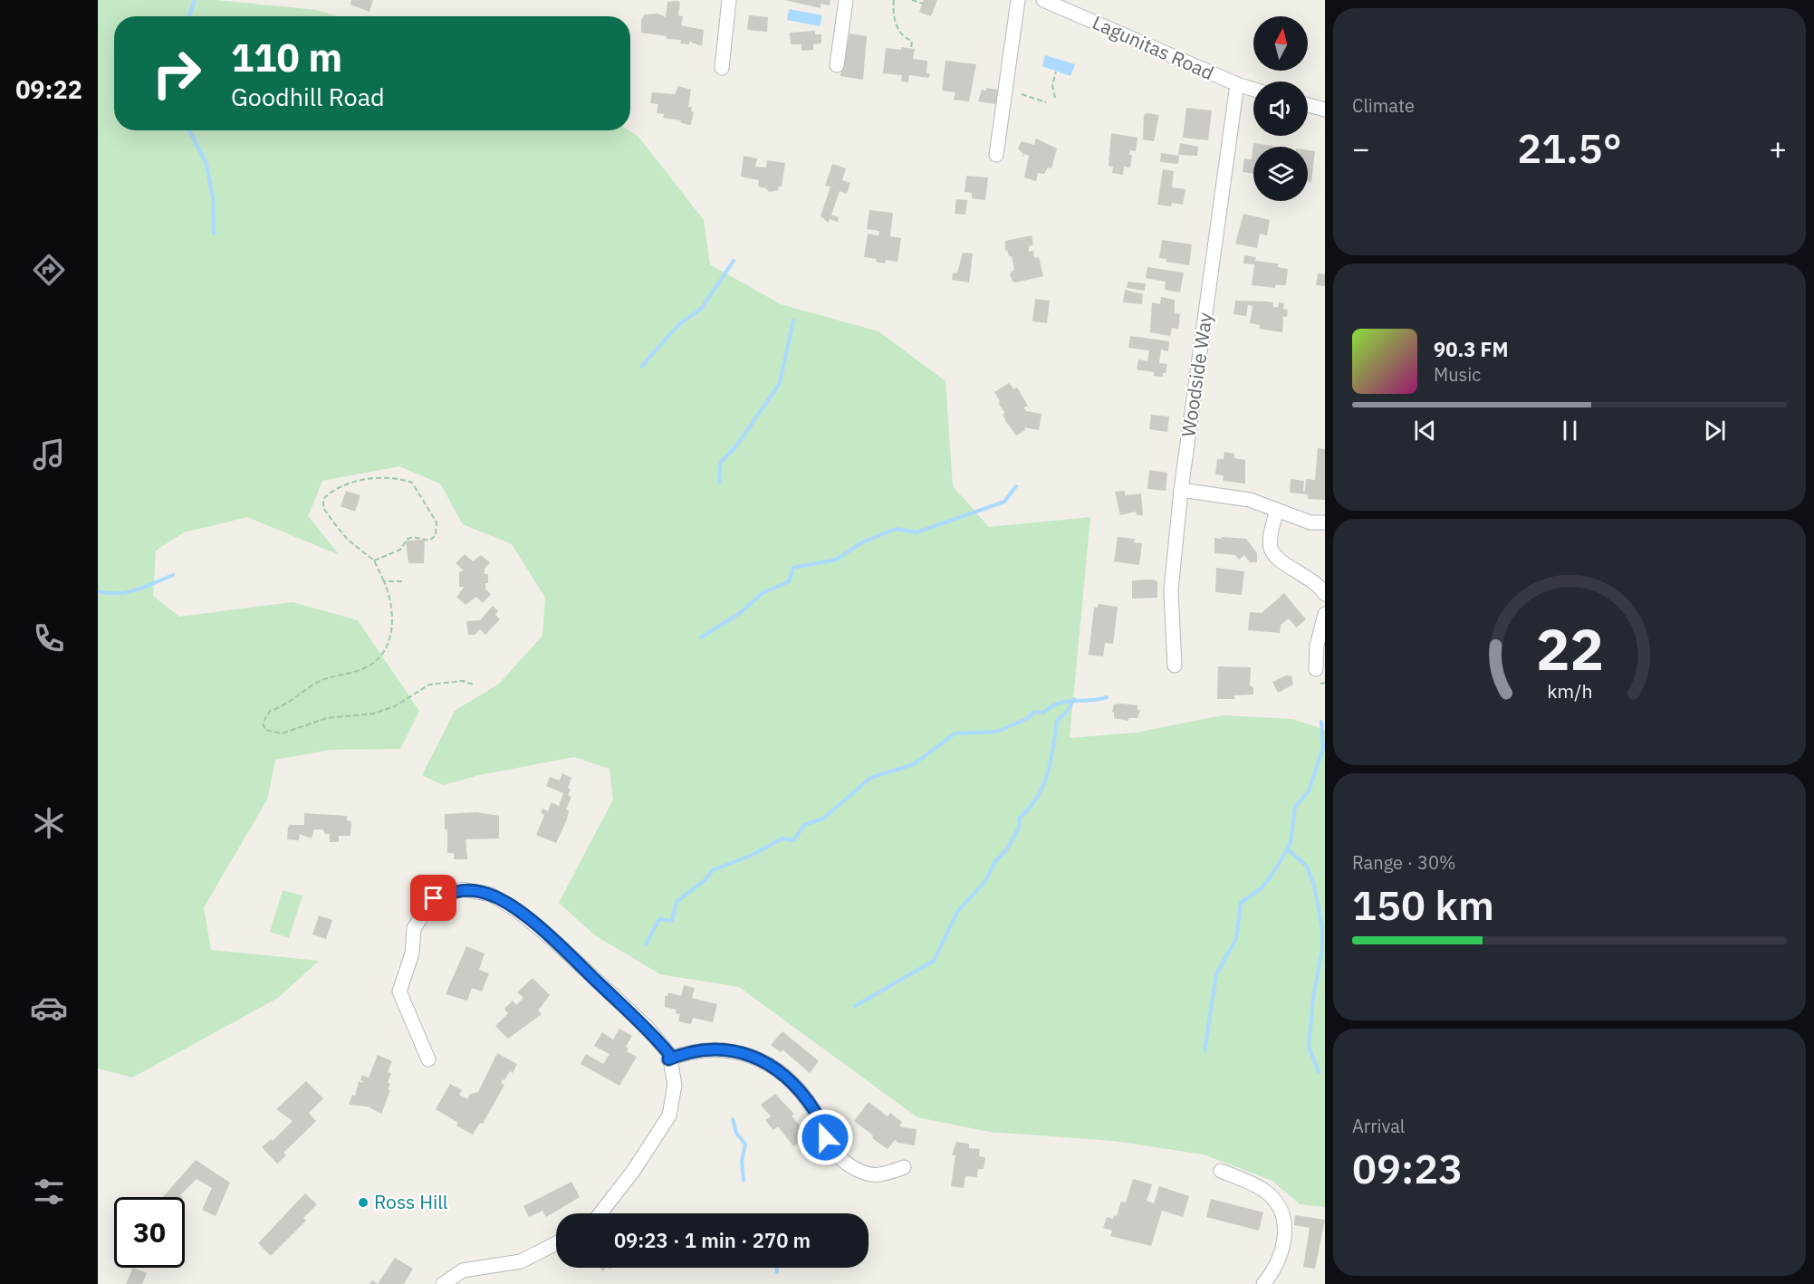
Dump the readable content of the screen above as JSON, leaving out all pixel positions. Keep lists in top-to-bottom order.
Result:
{
  "streets": {
    "street": ["Lagunitas Road", "Woodside Way"]
  },
  "crossings": [
    ["Lagunitas Road", "Woodside Way"]
  ],
  "places": ["Ross Hill"],
  "north": "top",
  "page": {
    "tabs": "09:22",
    "tile": [
      "Climate",
      ["Range · 30%", "150 km"],
      ["Arrival", "09:23"]
    ],
    "turn": ["110 m", "Goodhill Road"],
    "heat": ["−", "21.5°", "+"],
    "song": ["90.3 FM", "Music"],
    "limit": "30",
    "trip": "09:23 · 1 min · 270 m",
    "gauge": ["22", "km/h"]
  }
}
